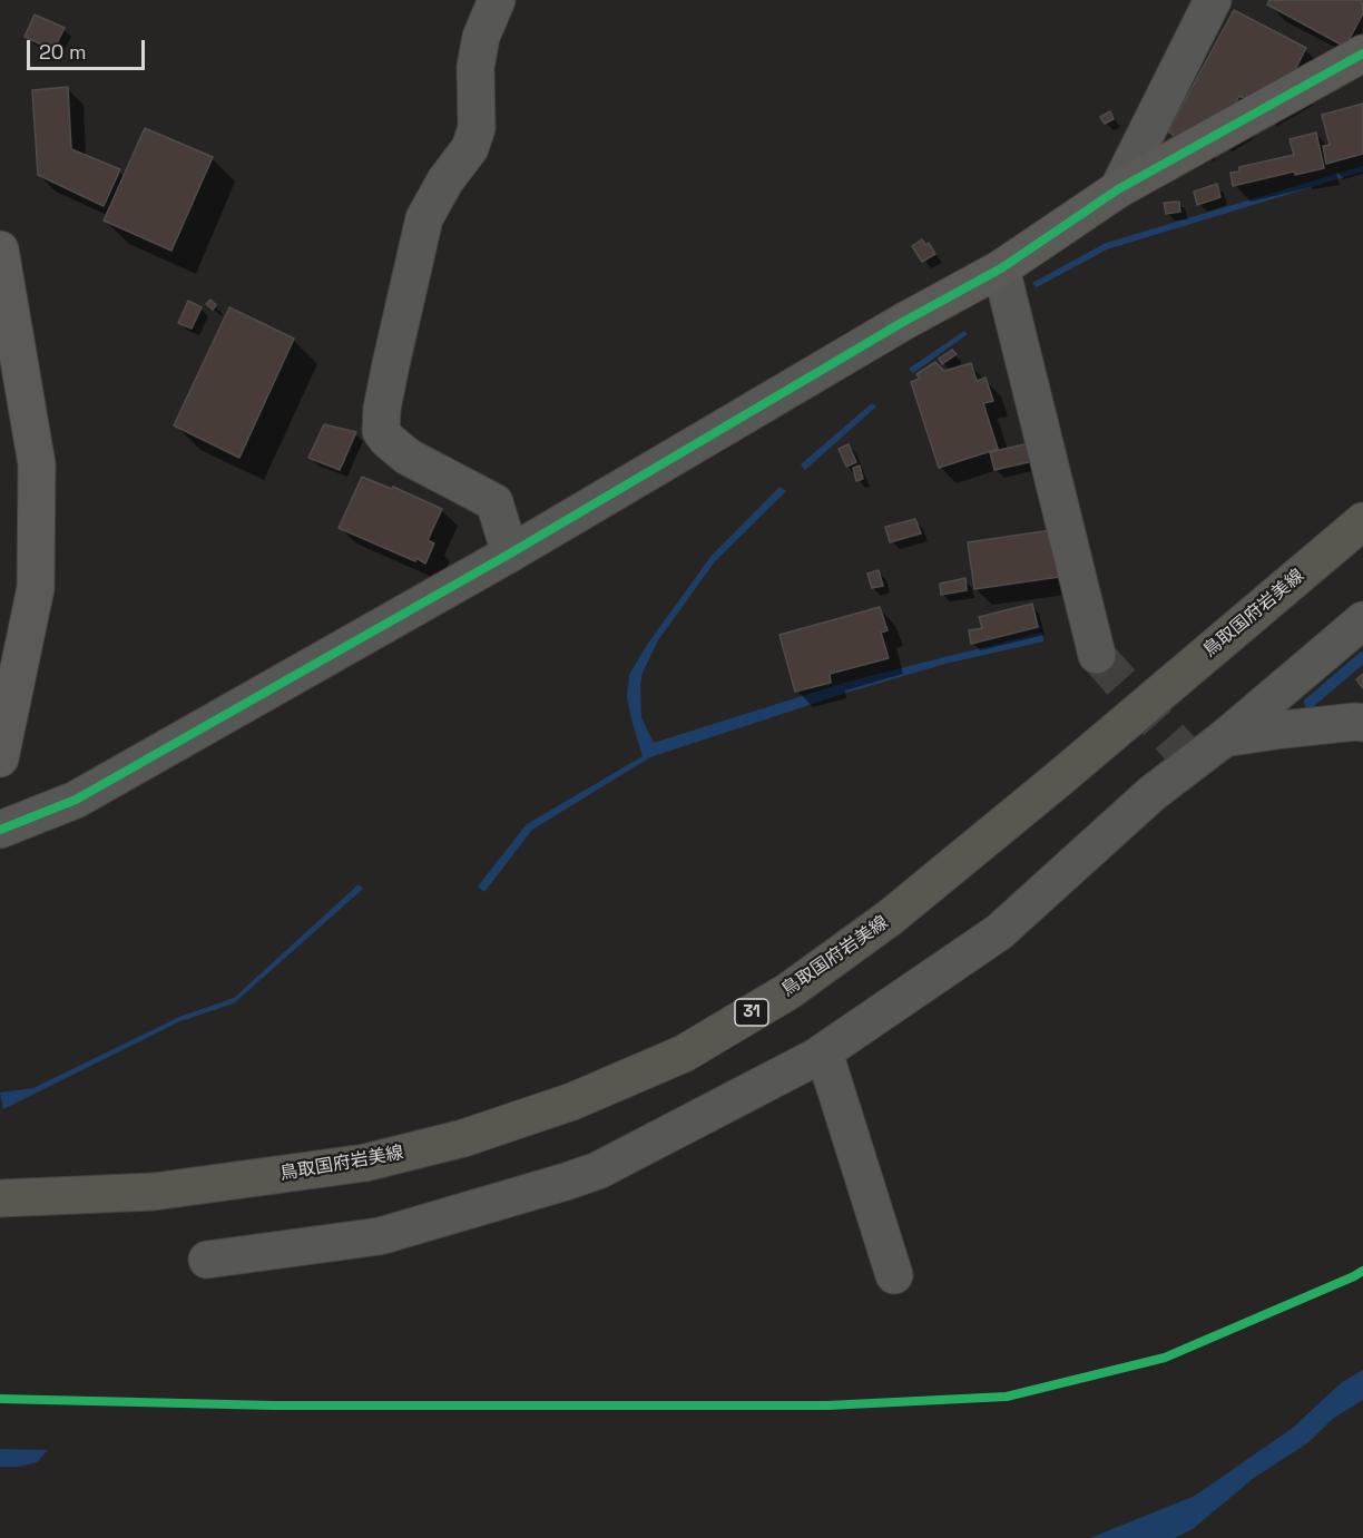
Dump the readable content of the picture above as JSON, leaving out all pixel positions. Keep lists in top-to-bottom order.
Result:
{
  "streets": {
    "main road": ["鳥取国府岩美線", "31"]
  },
  "scale_bar": "20 m"
}
